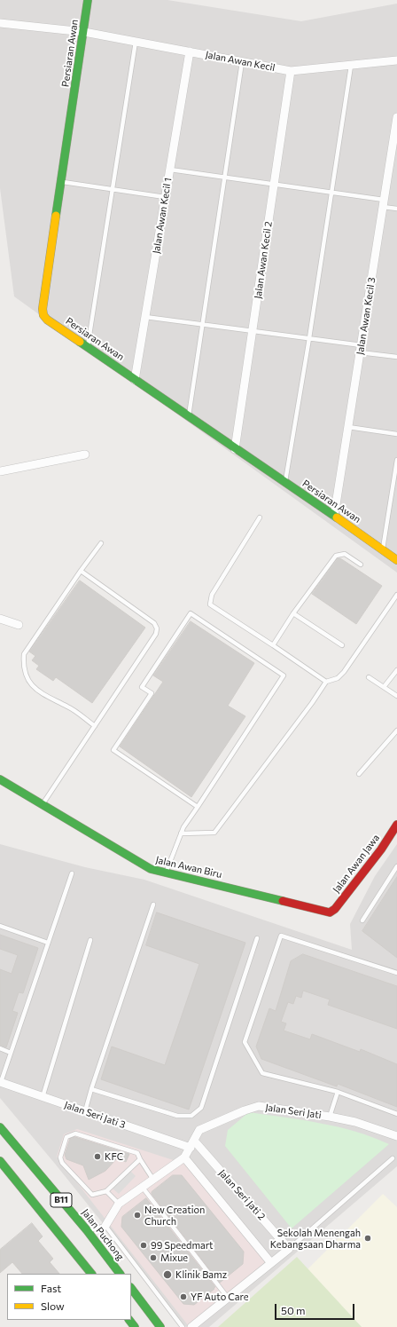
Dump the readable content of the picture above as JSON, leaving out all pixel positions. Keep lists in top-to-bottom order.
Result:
{
  "streets": {
    "street": [
      "Persiaran Awan",
      "Jalan Awan Kecil",
      "Jalan Awan Kecil 1",
      "Jalan Awan Kecil 2",
      "Jalan Awan Kecil 3",
      "Jalan Awan Jawa",
      "Jalan Awan Biru",
      "Jalan Seri Jati",
      "Jalan Seri Jati 3",
      "Jalan Seri Jati 2",
      "B11",
      "Jalan Puchong"
    ]
  },
  "crossings": [
    ["Persiaran Awan", "Jalan Awan Kecil"],
    ["Persiaran Awan", "Jalan Awan Kecil 1"],
    ["Persiaran Awan", "Jalan Awan Kecil 2"],
    ["Persiaran Awan", "Jalan Awan Kecil 3"],
    ["Jalan Awan Kecil", "Jalan Awan Kecil 1"],
    ["Jalan Awan Kecil", "Jalan Awan Kecil 2"],
    ["Jalan Awan Jawa", "Jalan Awan Biru"],
    ["Jalan Seri Jati", "Jalan Seri Jati 3"],
    ["Jalan Seri Jati", "Jalan Seri Jati 2"],
    ["Jalan Seri Jati 3", "Jalan Seri Jati 2"]
  ],
  "places": [
    "KFC",
    "New Creation Church",
    "Sekolah Menengah Kebangsaan Dharma",
    "99 Speedmart",
    "Mixue",
    "Klinik Bamz",
    "YF Auto Care"
  ],
  "legend": ["Fast", "Slow"],
  "scale_bar": "50 m"
}
